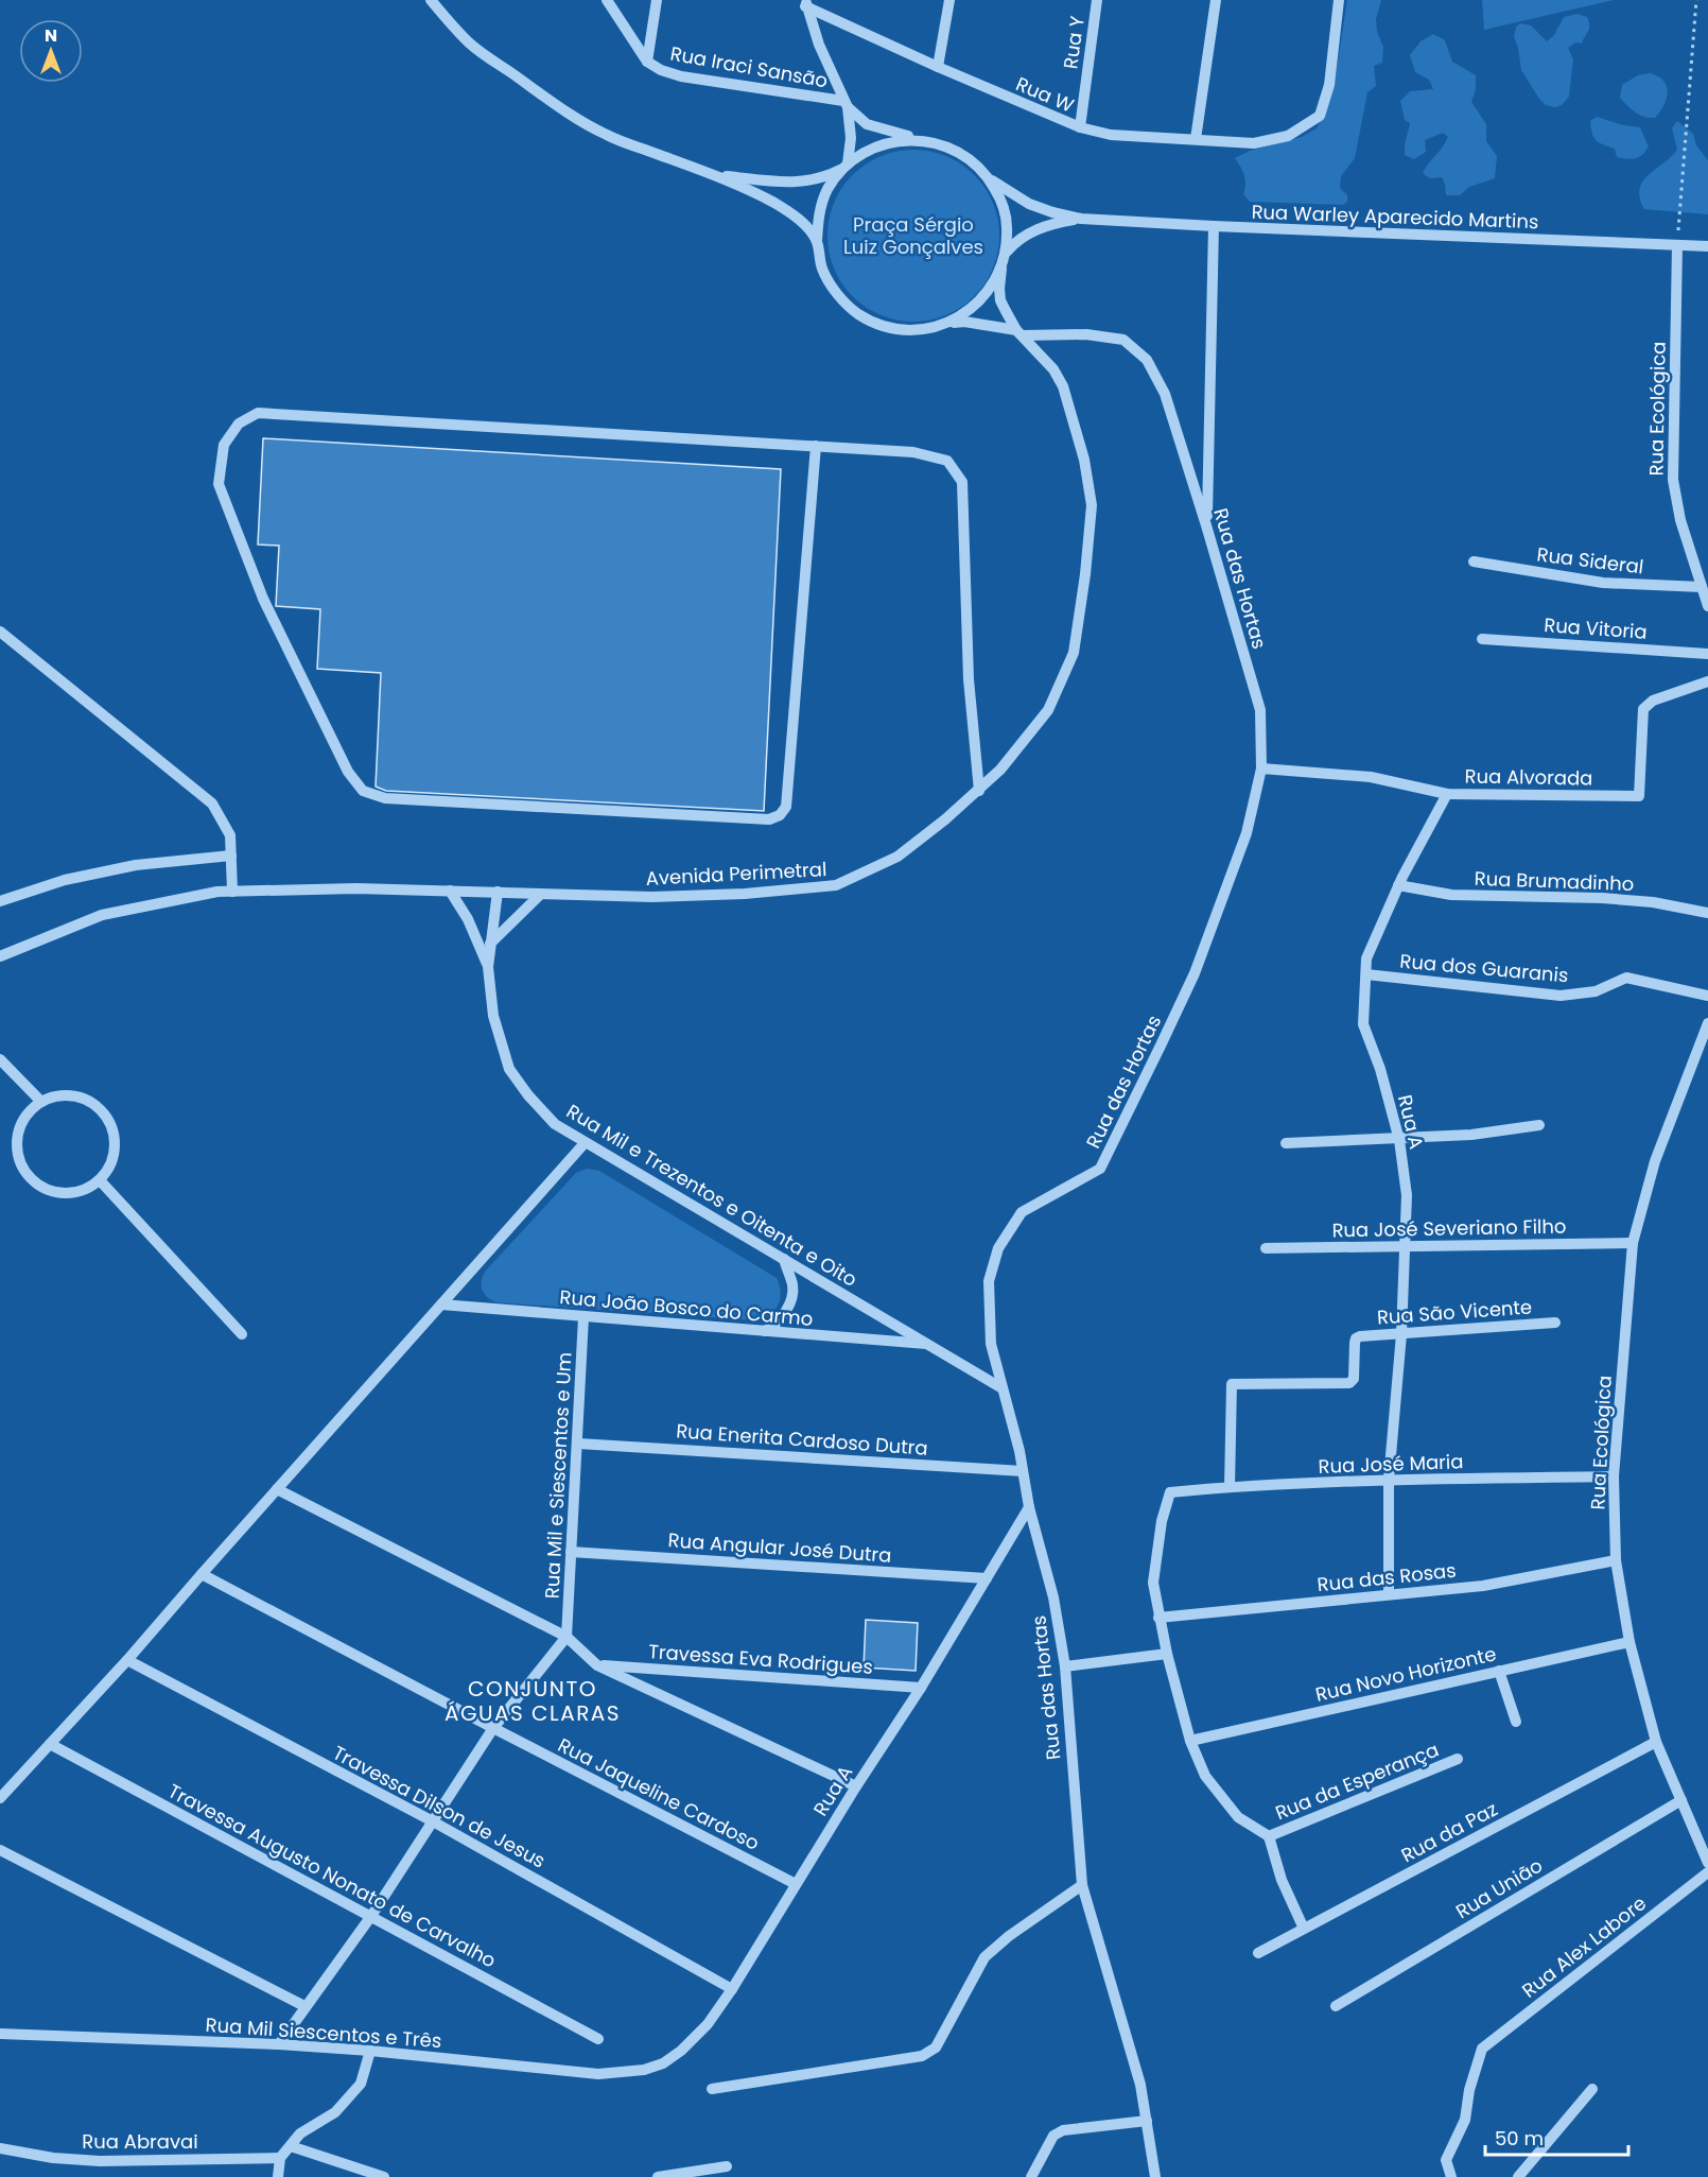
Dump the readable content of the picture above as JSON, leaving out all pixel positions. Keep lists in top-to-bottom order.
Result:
{
  "streets": {
    "street": [
      "Rua Y",
      "Rua Iraci Sansão",
      "Rua W",
      "Rua Warley Aparecido Martins",
      "Rua Ecológica",
      "Rua Sideral",
      "Rua das Hortas",
      "Rua Vitoria",
      "Rua Alvorada",
      "Avenida Perimetral",
      "Rua Brumadinho",
      "Rua dos Guaranis",
      "Rua A",
      "Rua Mil e Trezentos e Oitenta e Oito",
      "Rua José Severiano Filho",
      "Rua João Bosco do Carmo",
      "Rua São Vicente",
      "Rua Enerita Cardoso Dutra",
      "Rua José Maria",
      "Rua Mil e Siescentos e Um",
      "Rua Angular José Dutra",
      "Rua das Rosas",
      "Travessa Eva Rodrigues",
      "Rua Novo Horizonte",
      "Rua da Esperança",
      "Rua Jaqueline Cardoso",
      "Travessa Dilson de Jesus",
      "Rua da Paz",
      "Travessa Augusto Nonato de Carvalho",
      "Rua União",
      "Rua Alex Labore",
      "Rua Mil Siescentos e Três",
      "Rua Abravai"
    ]
  },
  "crossings": [
    ["Rua Y", "Rua W"],
    ["Rua Warley Aparecido Martins", "Rua Ecológica"],
    ["Rua Warley Aparecido Martins", "Avenida Perimetral"],
    ["Rua Ecológica", "Rua Sideral"],
    ["Rua Ecológica", "Rua José Severiano Filho"],
    ["Rua Ecológica", "Rua José Maria"],
    ["Rua Ecológica", "Rua das Rosas"],
    ["Rua Ecológica", "Rua Novo Horizonte"],
    ["Rua Ecológica", "Rua da Paz"],
    ["Rua Ecológica", "Rua União"],
    ["Rua das Hortas", "Rua Alvorada"],
    ["Rua das Hortas", "Avenida Perimetral"],
    ["Rua das Hortas", "Rua A"],
    ["Rua das Hortas", "Rua Mil e Trezentos e Oitenta e Oito"],
    ["Rua das Hortas", "Rua Enerita Cardoso Dutra"],
    ["Rua Alvorada", "Rua A"],
    ["Avenida Perimetral", "Rua Mil e Trezentos e Oitenta e Oito"],
    ["Rua Brumadinho", "Rua A"],
    ["Rua dos Guaranis", "Rua A"],
    ["Rua A", "Rua José Severiano Filho"],
    ["Rua A", "Rua São Vicente"],
    ["Rua A", "Rua José Maria"],
    ["Rua A", "Rua Angular José Dutra"],
    ["Rua A", "Rua das Rosas"],
    ["Rua A", "Travessa Eva Rodrigues"],
    ["Rua A", "Rua Jaqueline Cardoso"],
    ["Rua A", "Travessa Dilson de Jesus"],
    ["Rua A", "Rua Mil Siescentos e Três"],
    ["Rua Mil e Trezentos e Oitenta e Oito", "Rua João Bosco do Carmo"],
    ["Rua João Bosco do Carmo", "Rua Mil e Siescentos e Um"],
    ["Rua São Vicente", "Rua José Maria"],
    ["Rua Enerita Cardoso Dutra", "Rua Mil e Siescentos e Um"],
    ["Rua José Maria", "Rua da Esperança"],
    ["Rua Mil e Siescentos e Um", "Rua Angular José Dutra"],
    ["Rua das Rosas", "Rua da Esperança"],
    ["Rua Novo Horizonte", "Rua da Esperança"]
  ],
  "districts": ["CONJUNTO ÁGUAS CLARAS"],
  "parks": ["Praça Sérgio Luiz Gonçalves"],
  "scale_bar": "50 m",
  "north": "top"
}
